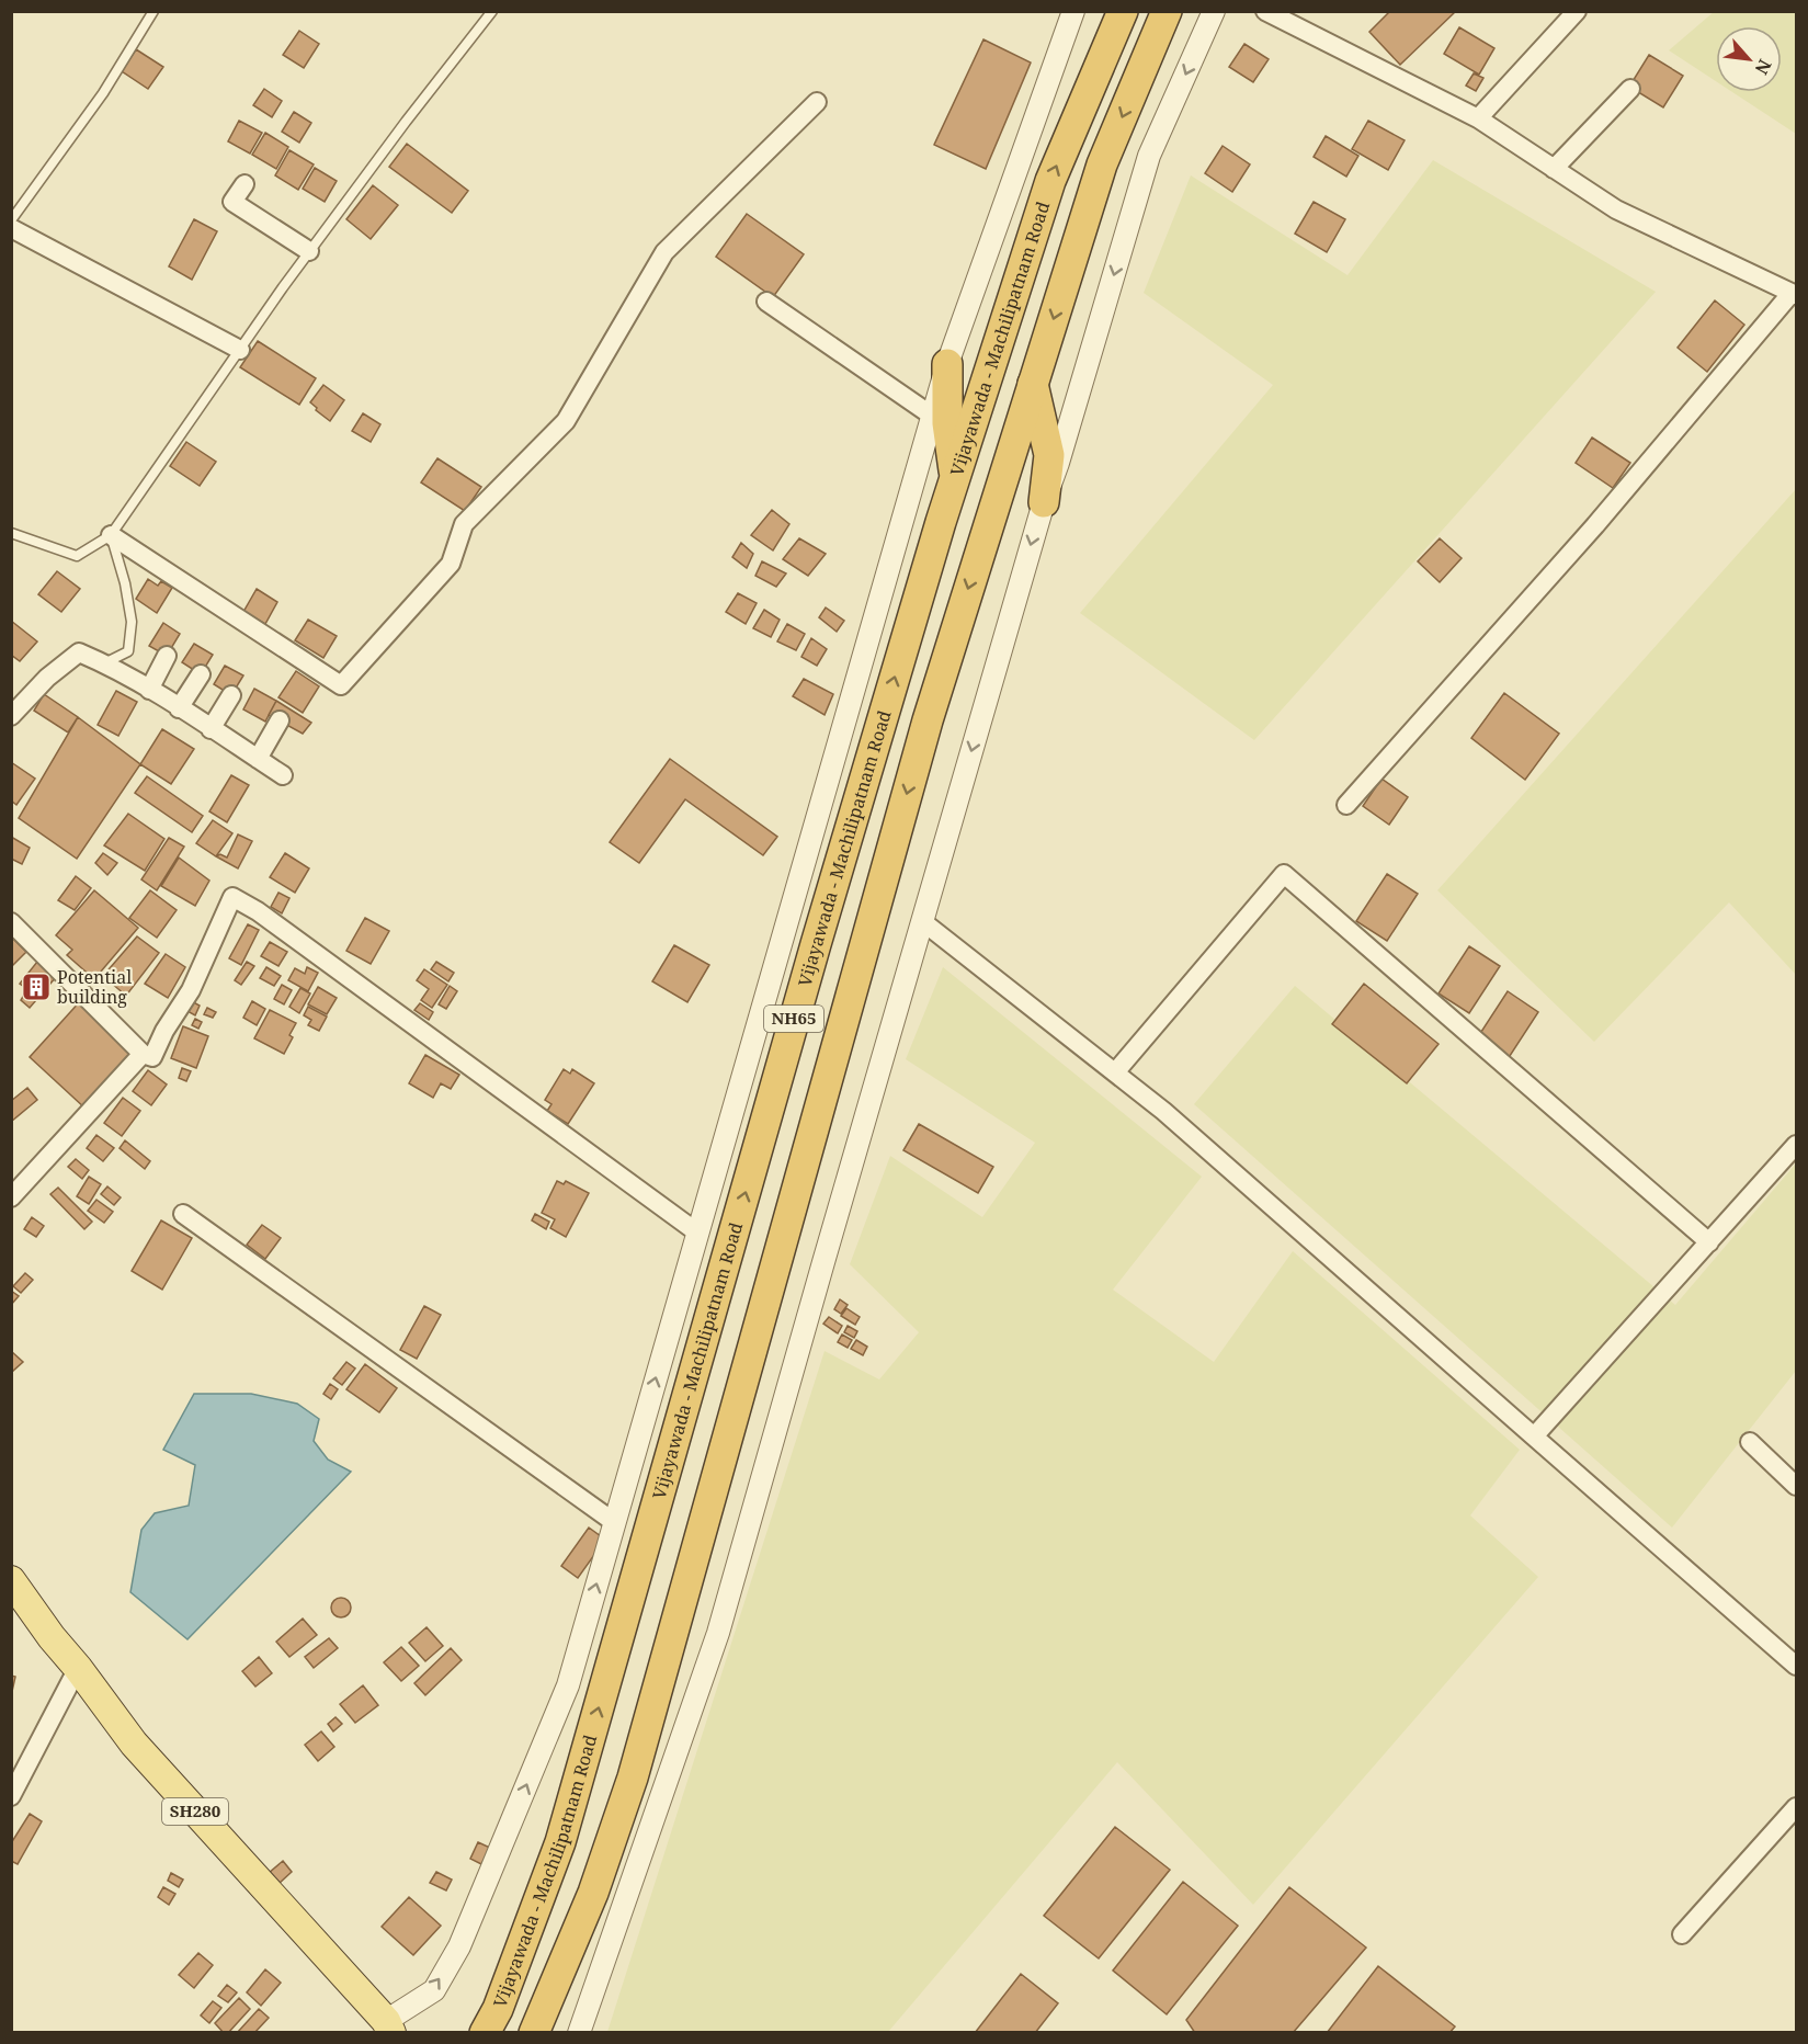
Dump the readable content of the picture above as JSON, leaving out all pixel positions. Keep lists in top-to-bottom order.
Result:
{
  "streets": {
    "highway": ["Vijayawada - Machilipatnam Road", "NH65"],
    "main road": ["SH280"]
  },
  "places": {
    "building": ["Potential building"]
  },
  "north": "bottom right"
}
